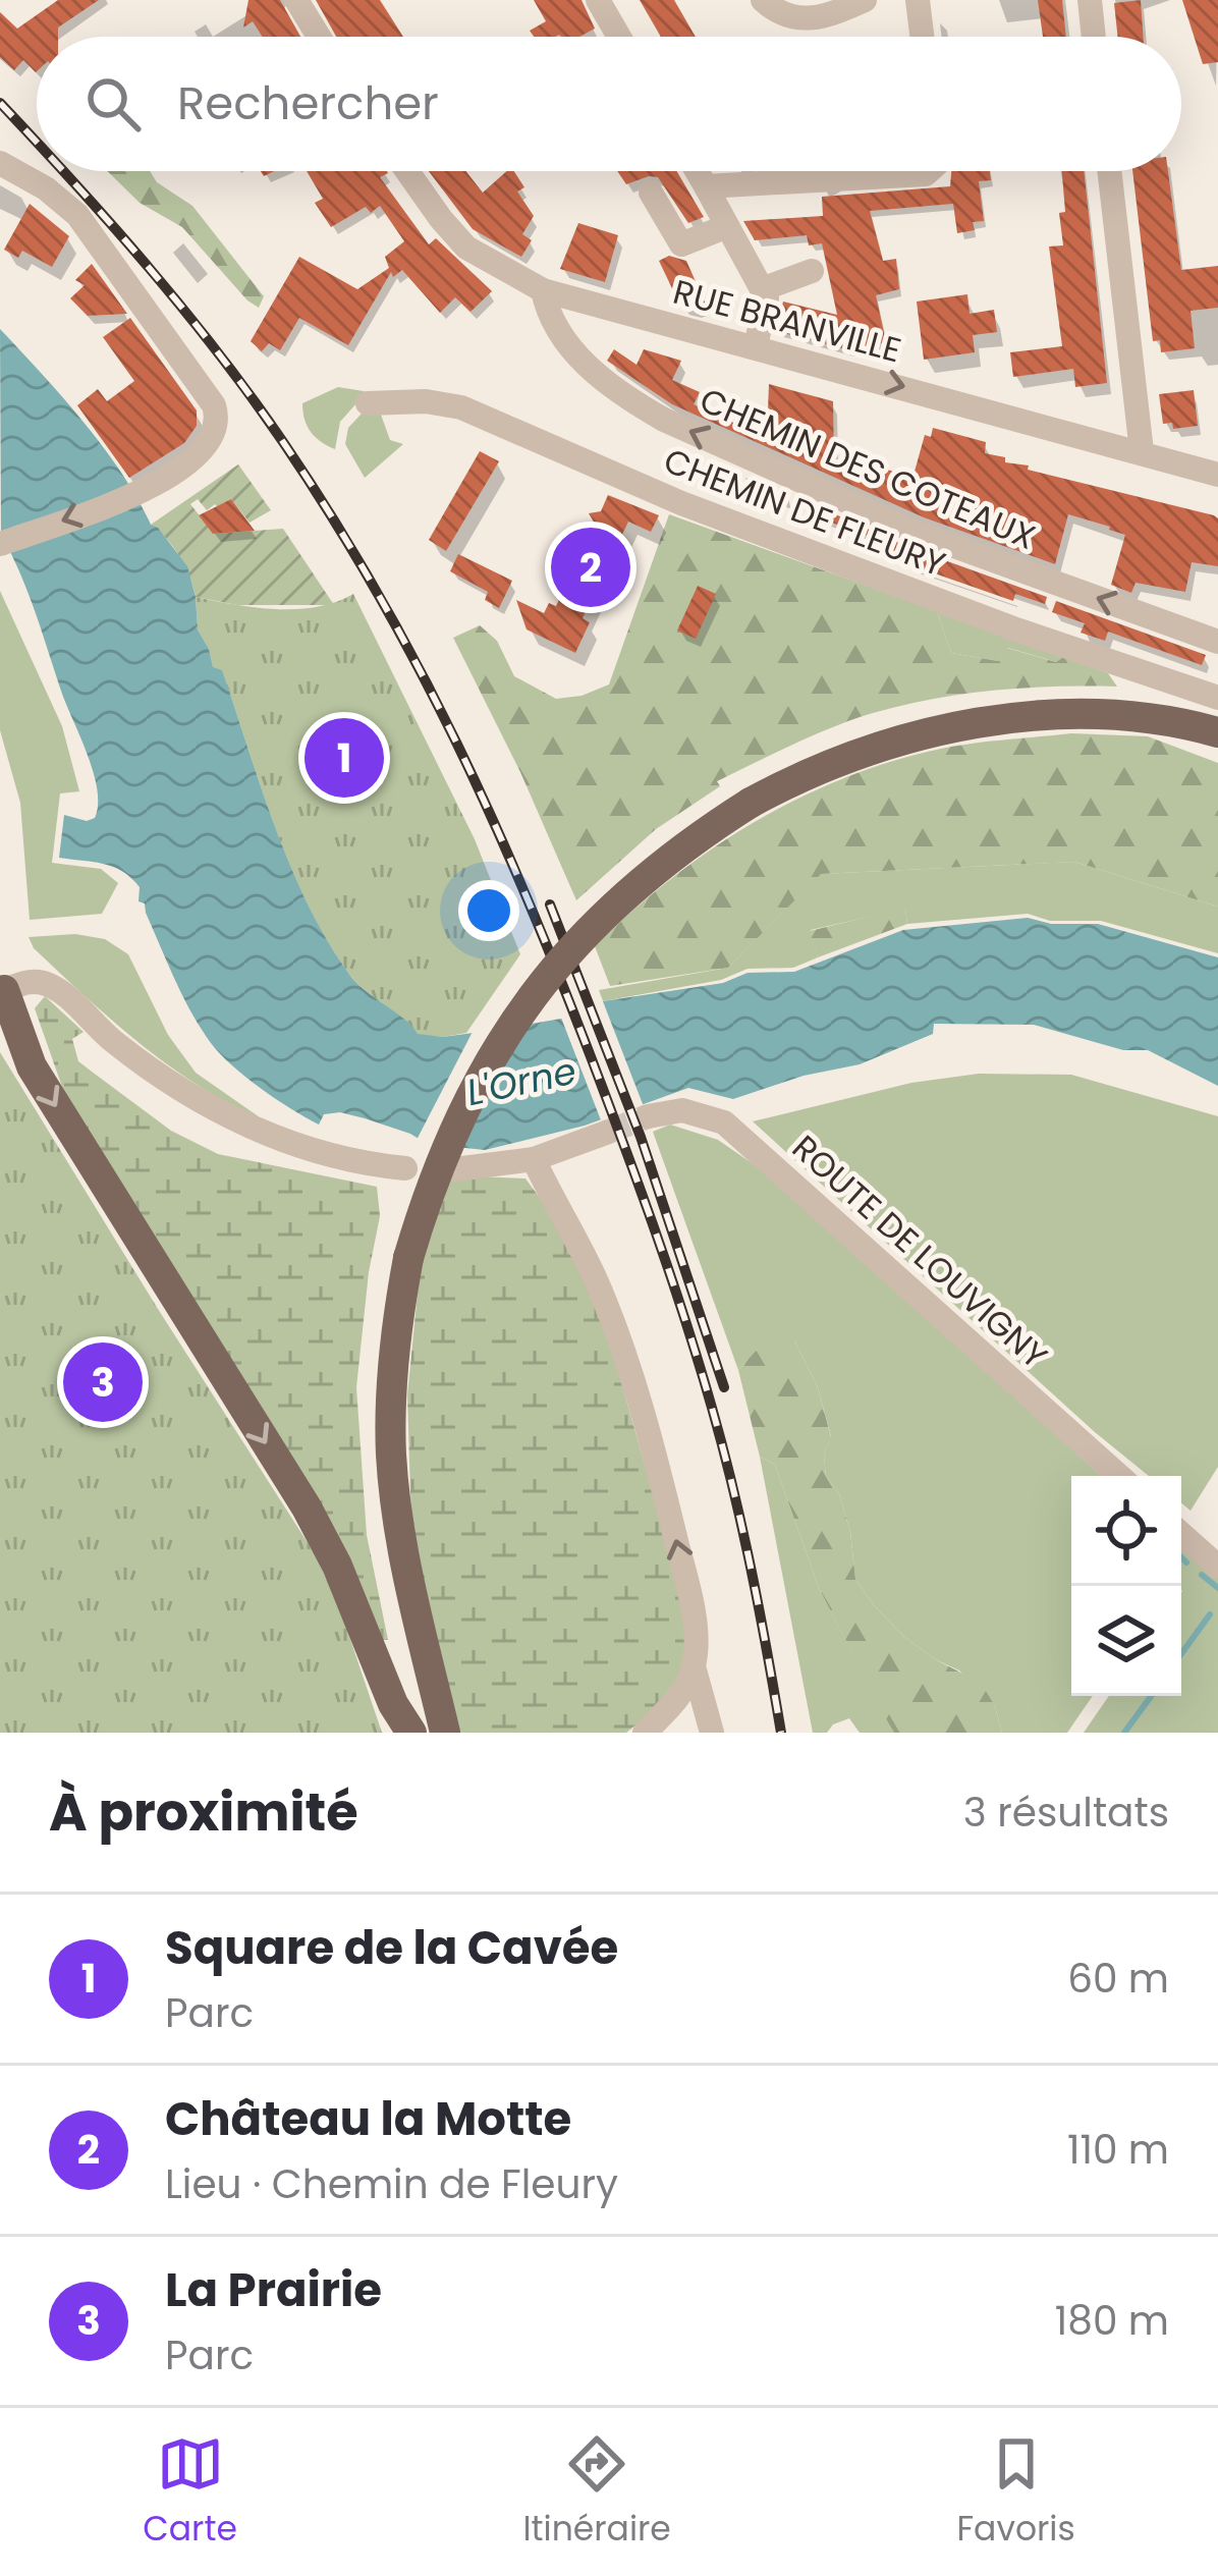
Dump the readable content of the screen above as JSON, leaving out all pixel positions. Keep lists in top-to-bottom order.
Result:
{
  "streets": {
    "street": [
      "RUE BRANVILLE",
      "CHEMIN DES COTEAUX",
      "CHEMIN DE FLEURY",
      "ROUTE DE LOUVIGNY"
    ]
  },
  "crossings": [
    ["RUE BRANVILLE", "CHEMIN DES COTEAUX"]
  ],
  "one_way": ["CHEMIN DES COTEAUX"],
  "water": ["L'Orne"],
  "page": {
    "search": "Rechercher",
    "pins": ["2", "1", "3"],
    "heading": ["À proximité", "3 résultats"],
    "list": [
      {
        "mark": "1",
        "name": "Square de la Cavée",
        "note": "Parc",
        "value": "60 m"
      },
      {
        "mark": "2",
        "name": "Château la Motte",
        "note": "Lieu · Chemin de Fleury",
        "value": "110 m"
      },
      {
        "mark": "3",
        "name": "La Prairie",
        "note": "Parc",
        "value": "180 m"
      }
    ],
    "nav": ["Carte", "Itinéraire", "Favoris"]
  }
}
